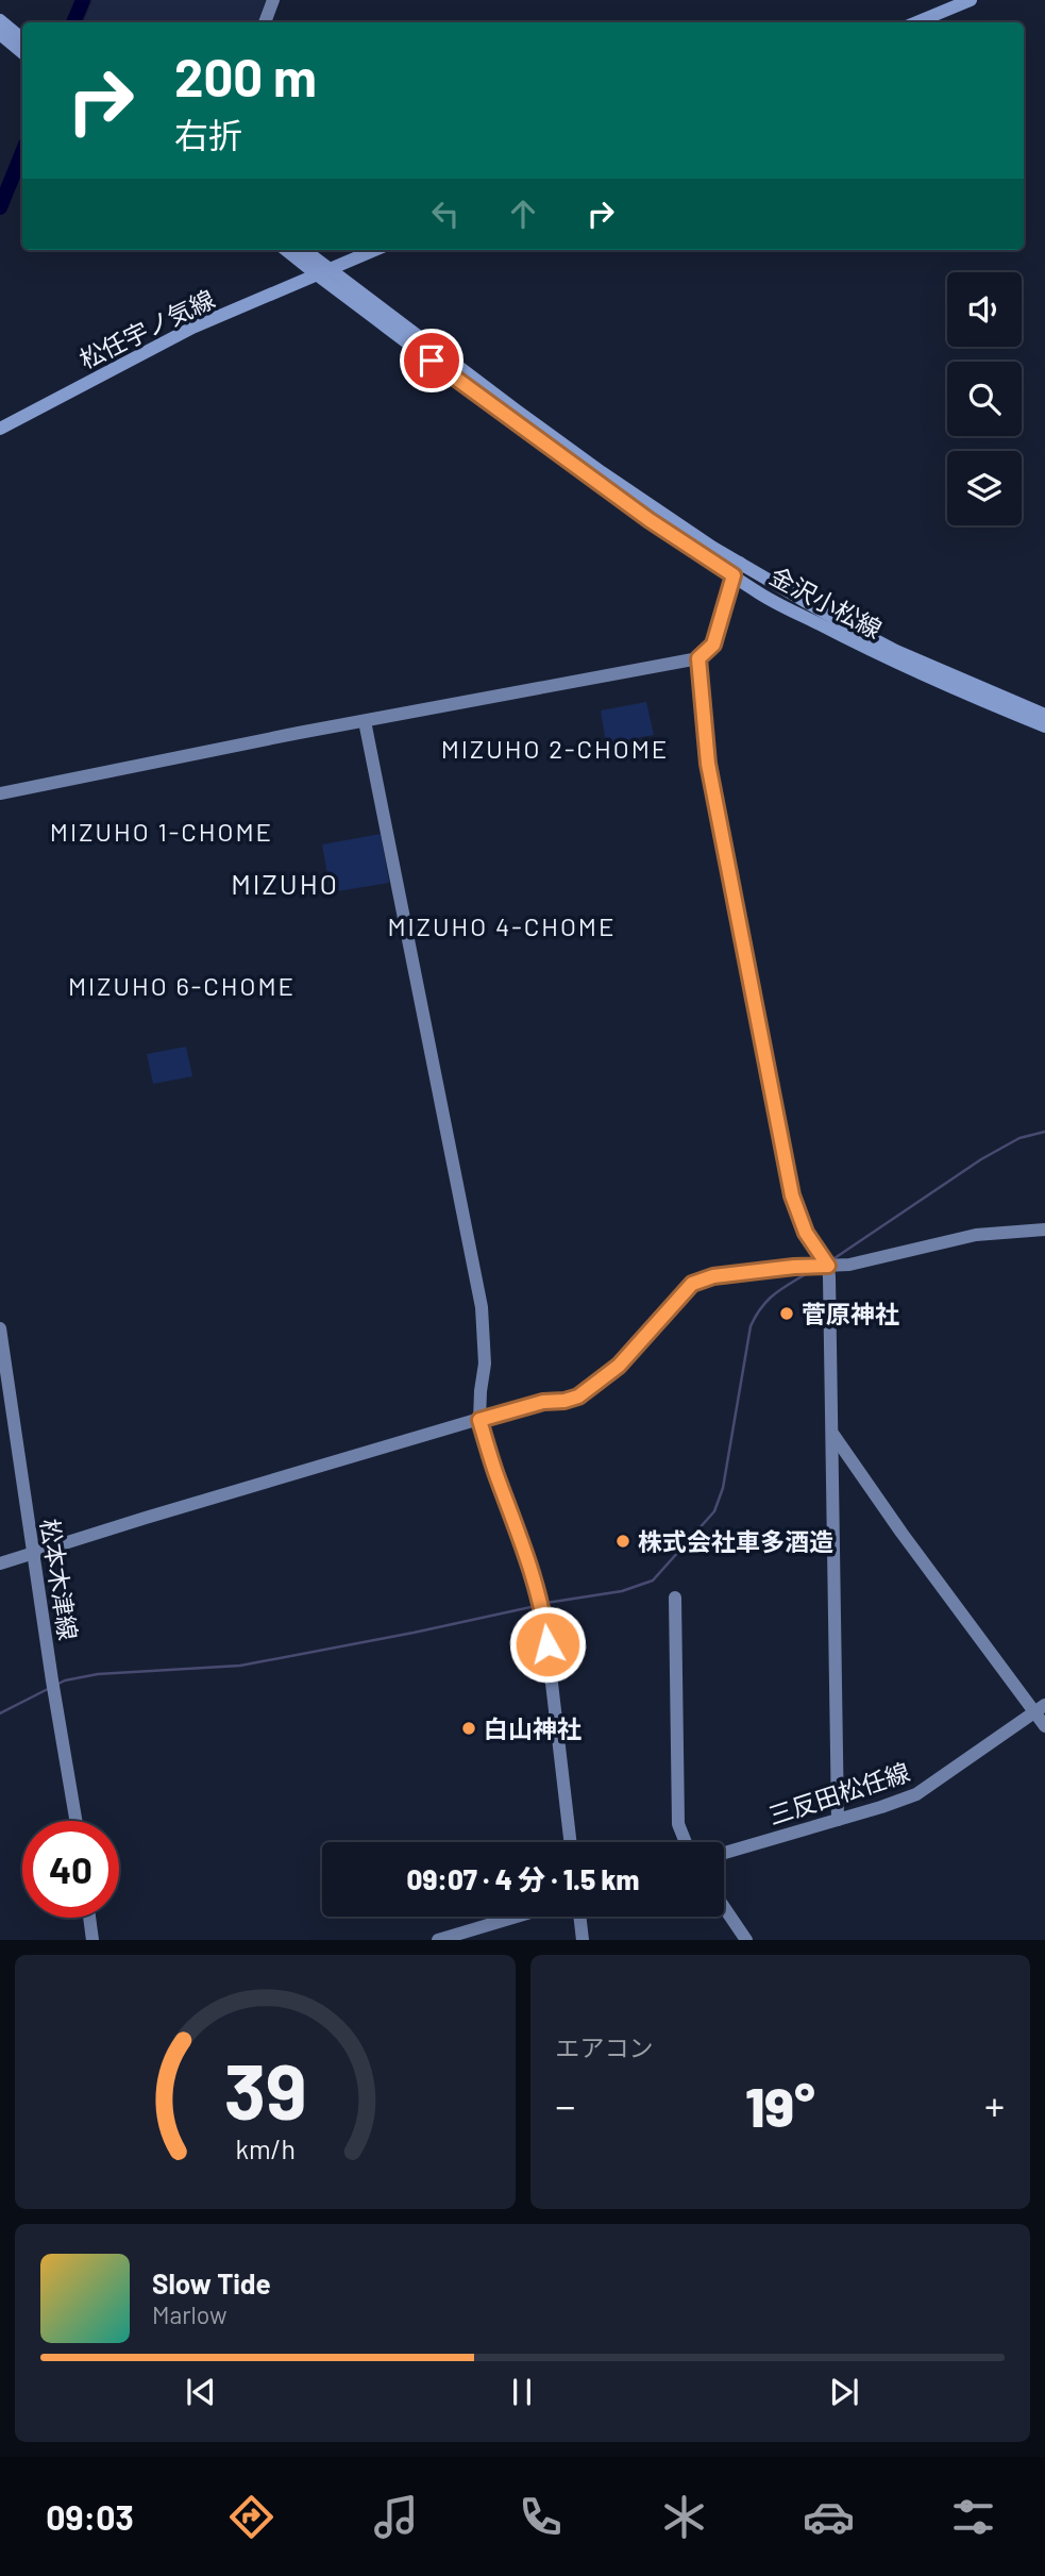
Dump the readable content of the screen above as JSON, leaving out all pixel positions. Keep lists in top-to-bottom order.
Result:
{
  "streets": {
    "main road": ["松任宇ノ気線", "金沢小松線"],
    "street": ["松本木津線", "三反田松任線"]
  },
  "crossings": [
    ["松任宇ノ気線", "金沢小松線"]
  ],
  "districts": [
    "MIZUHO 2-CHOME",
    "MIZUHO 1-CHOME",
    "MIZUHO",
    "MIZUHO 4-CHOME",
    "MIZUHO 6-CHOME"
  ],
  "places": ["菅原神社", "株式会社車多酒造", "白山神社"],
  "page": {
    "turn": ["200 m", "右折"],
    "limit": "40",
    "trip": "09:07 · 4 分 · 1.5 km",
    "tile": "エアコン",
    "heat": ["−", "19°", "+"],
    "song": ["Slow Tide", "Marlow"],
    "tabs": "09:03",
    "gauge": ["39", "km/h"]
  }
}
